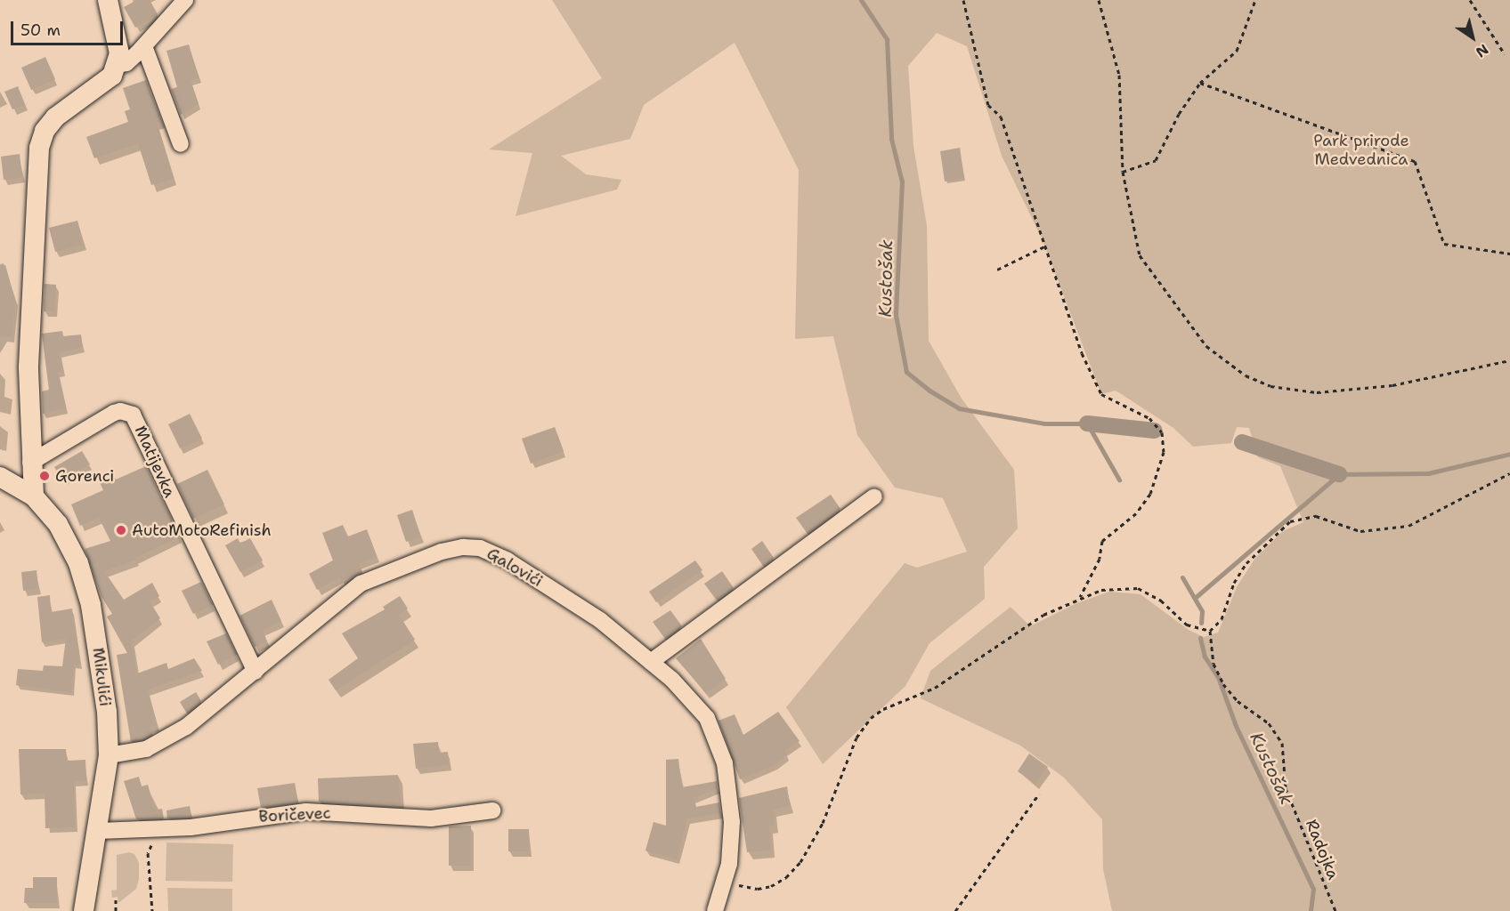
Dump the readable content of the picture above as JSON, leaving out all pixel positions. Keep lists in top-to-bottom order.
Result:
{
  "streets": {
    "street": [
      "Matijevka",
      "Galovići",
      "Mikulići",
      "Boričevec"
    ],
    "path": ["Radojka"]
  },
  "crossings": [
    ["Matijevka", "Galovići"],
    ["Galovići", "Mikulići"],
    ["Mikulići", "Boričevec"]
  ],
  "water": ["Kustošak"],
  "parks": ["Park prirode Medvednica"],
  "places": ["Gorenci", "AutoMotoRefinish"],
  "scale_bar": "50 m",
  "north": "bottom right"
}
